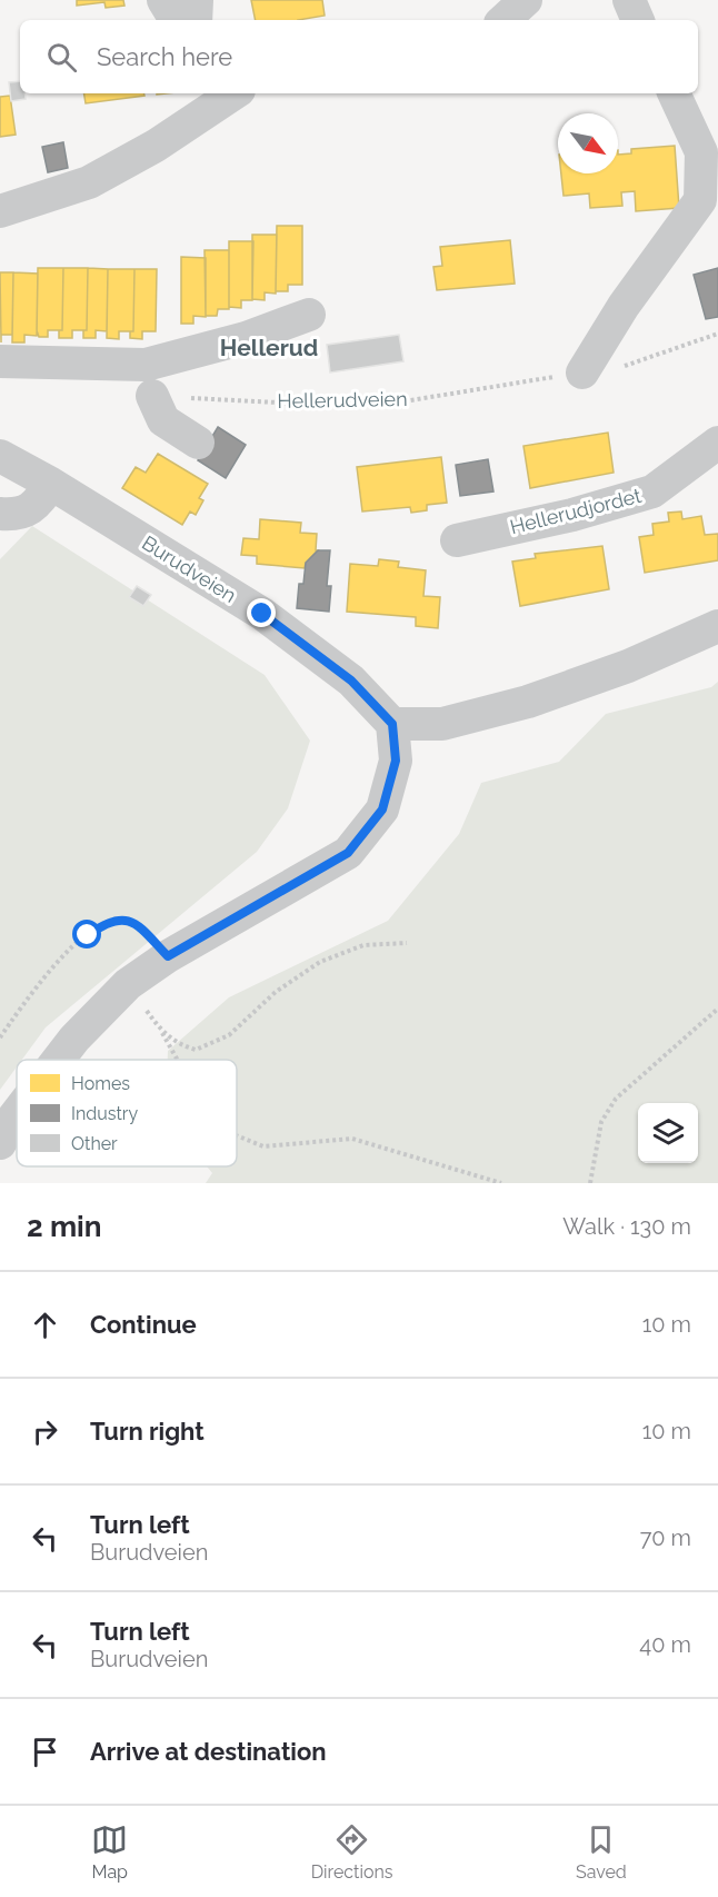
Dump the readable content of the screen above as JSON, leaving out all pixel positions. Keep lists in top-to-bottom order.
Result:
{
  "streets": {
    "street": ["Hellerudjordet", "Burudveien"],
    "path": ["Hellerudveien"]
  },
  "districts": ["Hellerud"],
  "legend": ["Homes", "Industry", "Other"],
  "north": "bottom right",
  "page": {
    "search": "Search here",
    "heading": ["2 min", "Walk · 130 m"],
    "list": [
      ["Continue", "10 m"],
      ["Turn right", "10 m"],
      ["Turn left", "Burudveien", "70 m"],
      ["Turn left", "Burudveien", "40 m"],
      "Arrive at destination"
    ],
    "nav": ["Map", "Directions", "Saved"]
  }
}
